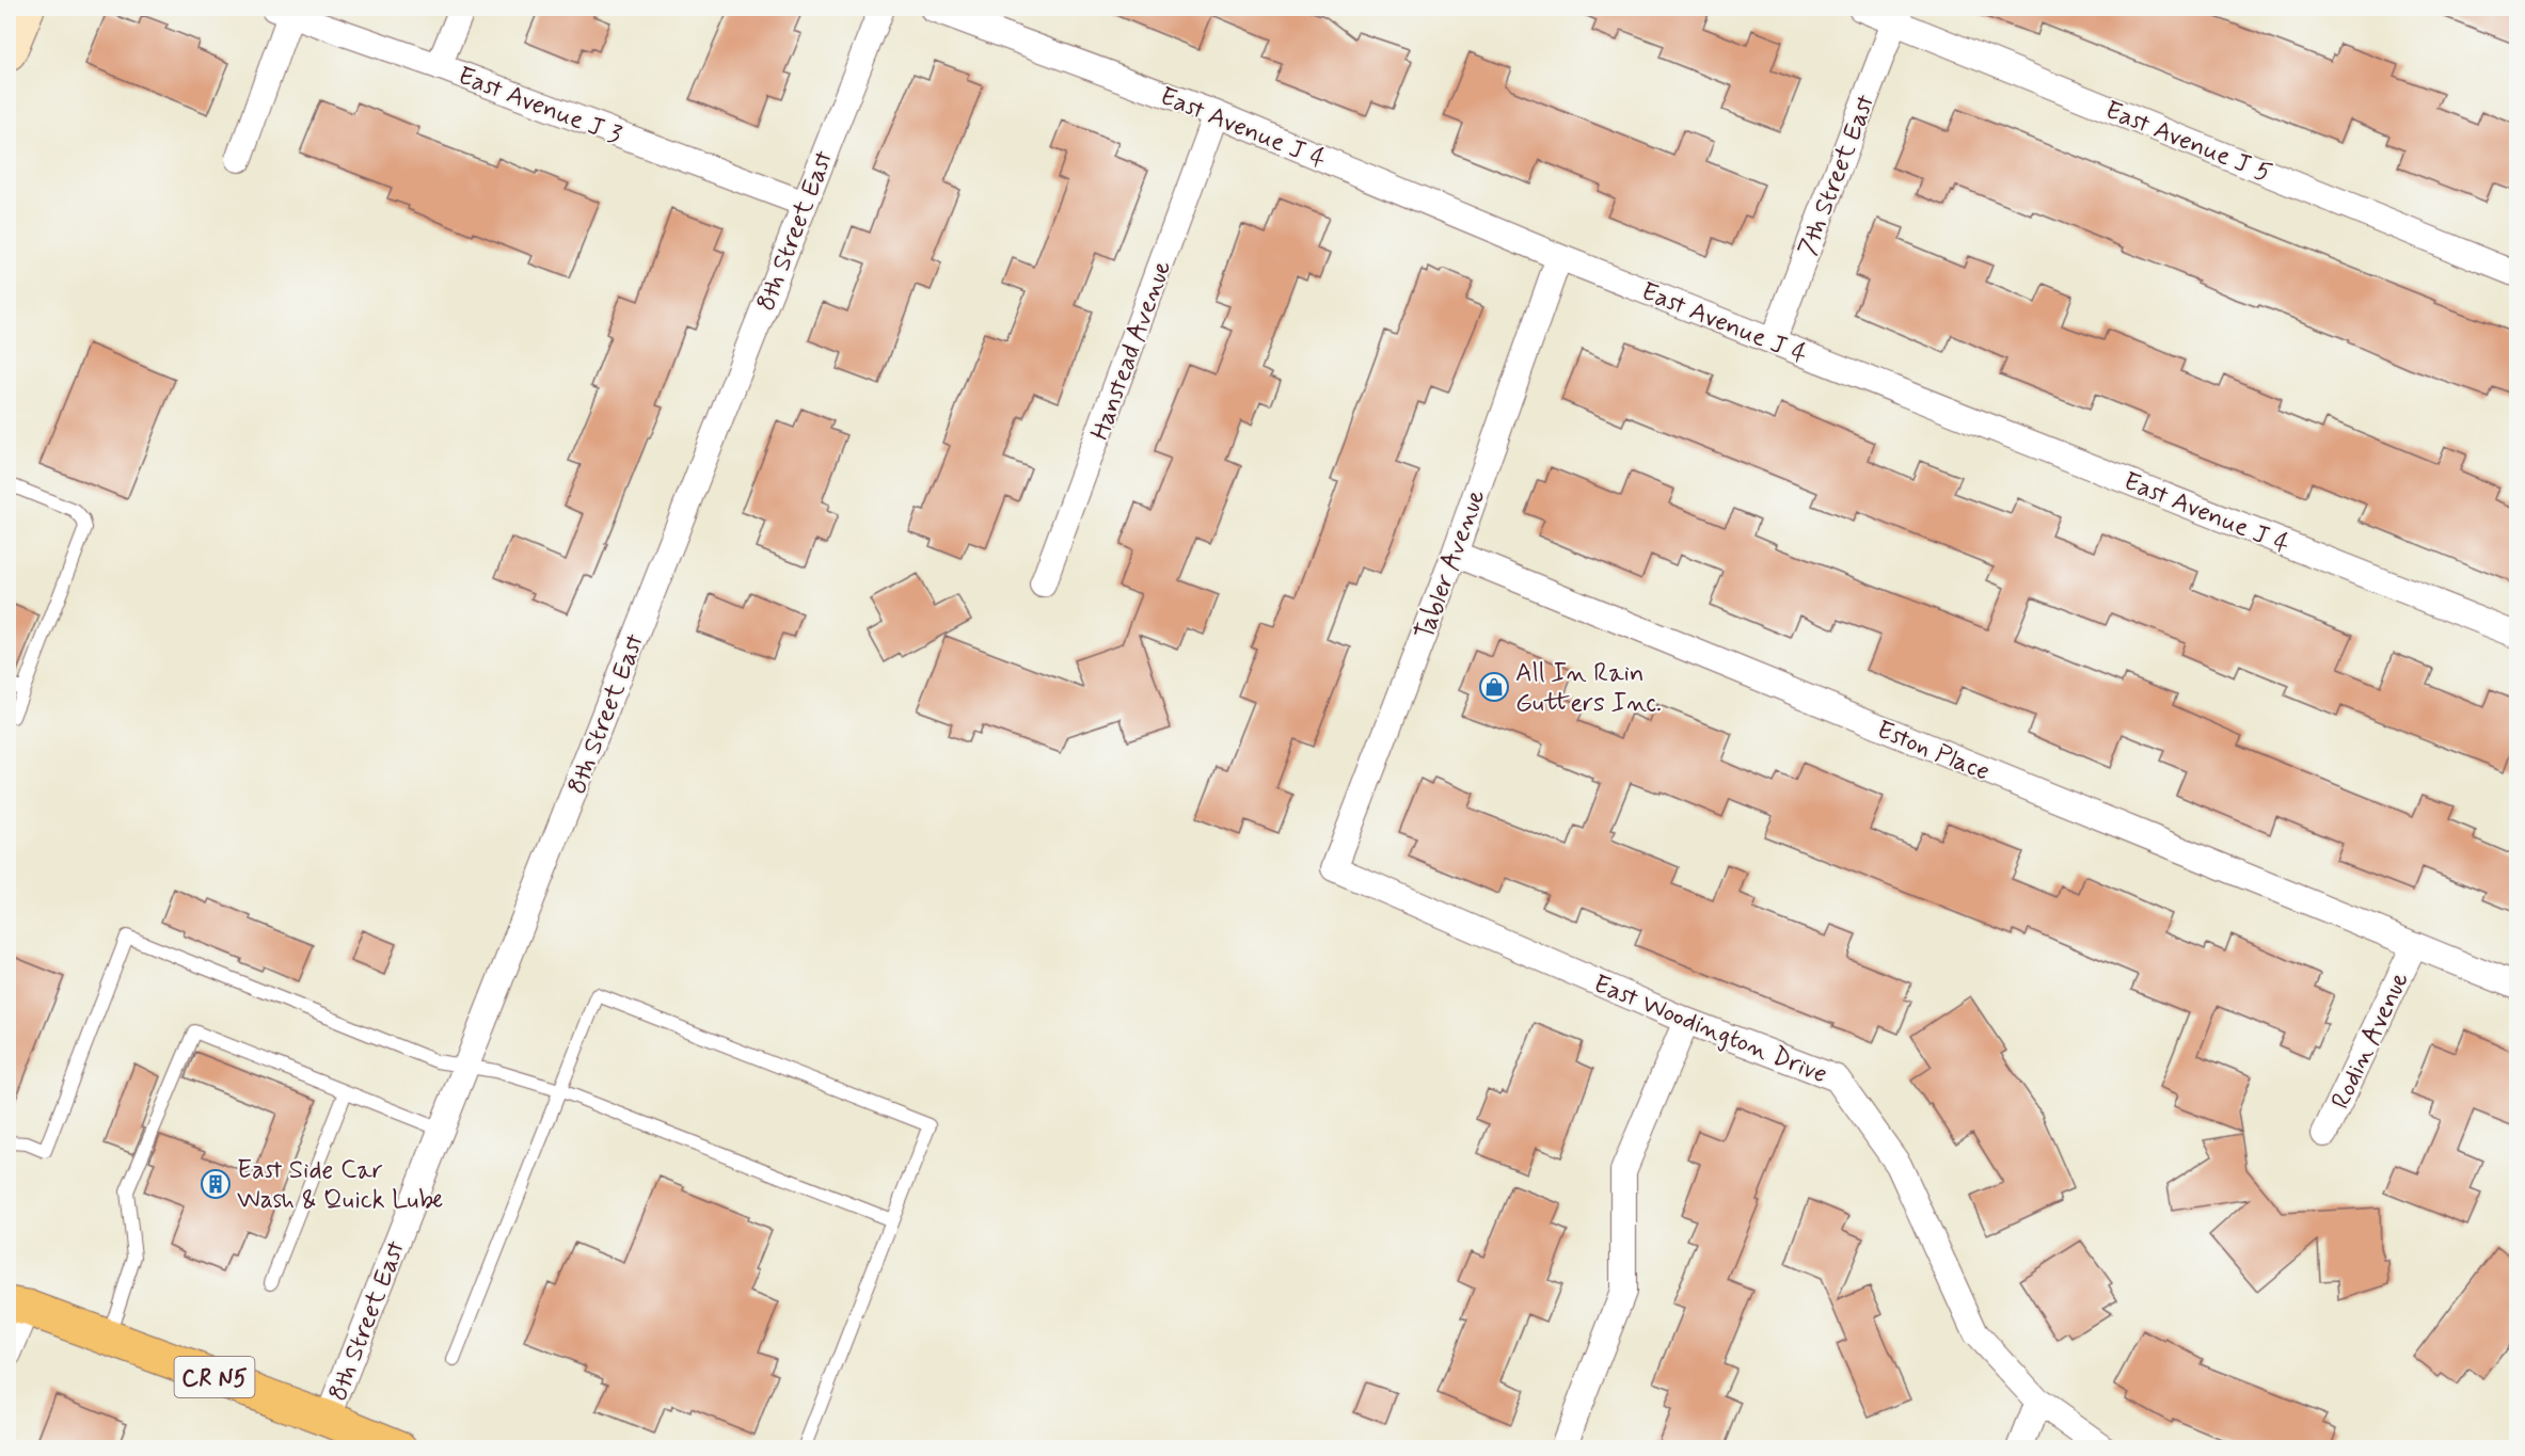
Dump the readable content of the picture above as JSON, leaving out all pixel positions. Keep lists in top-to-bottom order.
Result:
{
  "streets": {
    "main road": ["CR N5"],
    "street": [
      "East Avenue J 3",
      "East Avenue J 4",
      "East Avenue J 5",
      "7th Street East",
      "8th Street East",
      "Hanstead Avenue",
      "Tabler Avenue",
      "Eston Place",
      "East Woodington Drive",
      "Rodin Avenue"
    ]
  },
  "crossings": [
    ["East Avenue J 3", "8th Street East"],
    ["East Avenue J 4", "7th Street East"],
    ["East Avenue J 4", "Hanstead Avenue"],
    ["East Avenue J 4", "Tabler Avenue"],
    ["East Avenue J 5", "7th Street East"],
    ["8th Street East", "CR N5"],
    ["Tabler Avenue", "Eston Place"],
    ["Tabler Avenue", "East Woodington Drive"],
    ["Eston Place", "Rodin Avenue"]
  ],
  "places": {
    "shop": ["All In Rain Gutters Inc."],
    "building": ["East Side Car Wash & Quick Lube"]
  }
}
